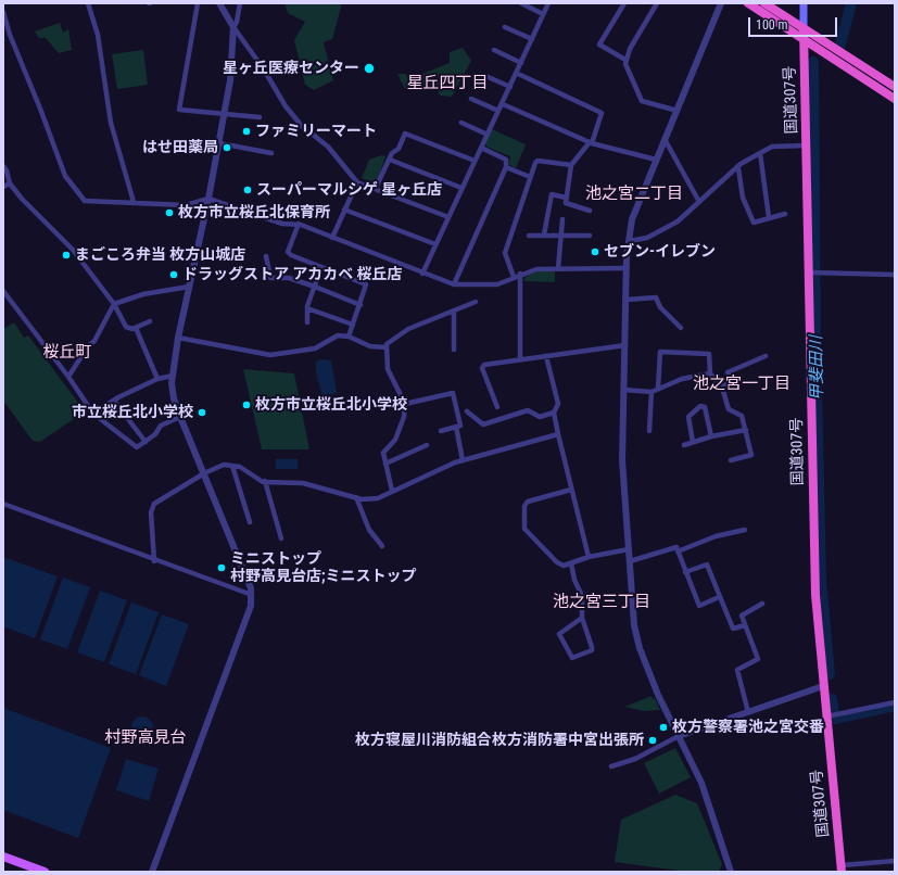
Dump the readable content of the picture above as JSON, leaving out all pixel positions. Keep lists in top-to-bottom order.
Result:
{
  "streets": {
    "highway": ["国道307号"]
  },
  "districts": [
    "星丘四丁目",
    "池之宮二丁目",
    "桜丘町",
    "池之宮一丁目",
    "池之宮三丁目",
    "村野高見台"
  ],
  "water": ["甲斐田川"],
  "places": [
    "星ヶ丘医療センター",
    "ファミリーマート",
    "はせ田薬局",
    "スーパーマルシゲ 星ヶ丘店",
    "枚方市立桜丘北保育所",
    "セブン-イレブン",
    "まごころ弁当 枚方山城店",
    "ドラッグストア アカカベ 桜丘店",
    "枚方市立桜丘北小学校",
    "市立桜丘北小学校",
    "ミニストップ 村野高見台店;ミニストップ",
    "枚方警察署池之宮交番",
    "枚方寝屋川消防組合枚方消防署中宮出張所"
  ],
  "scale_bar": "100 m"
}
